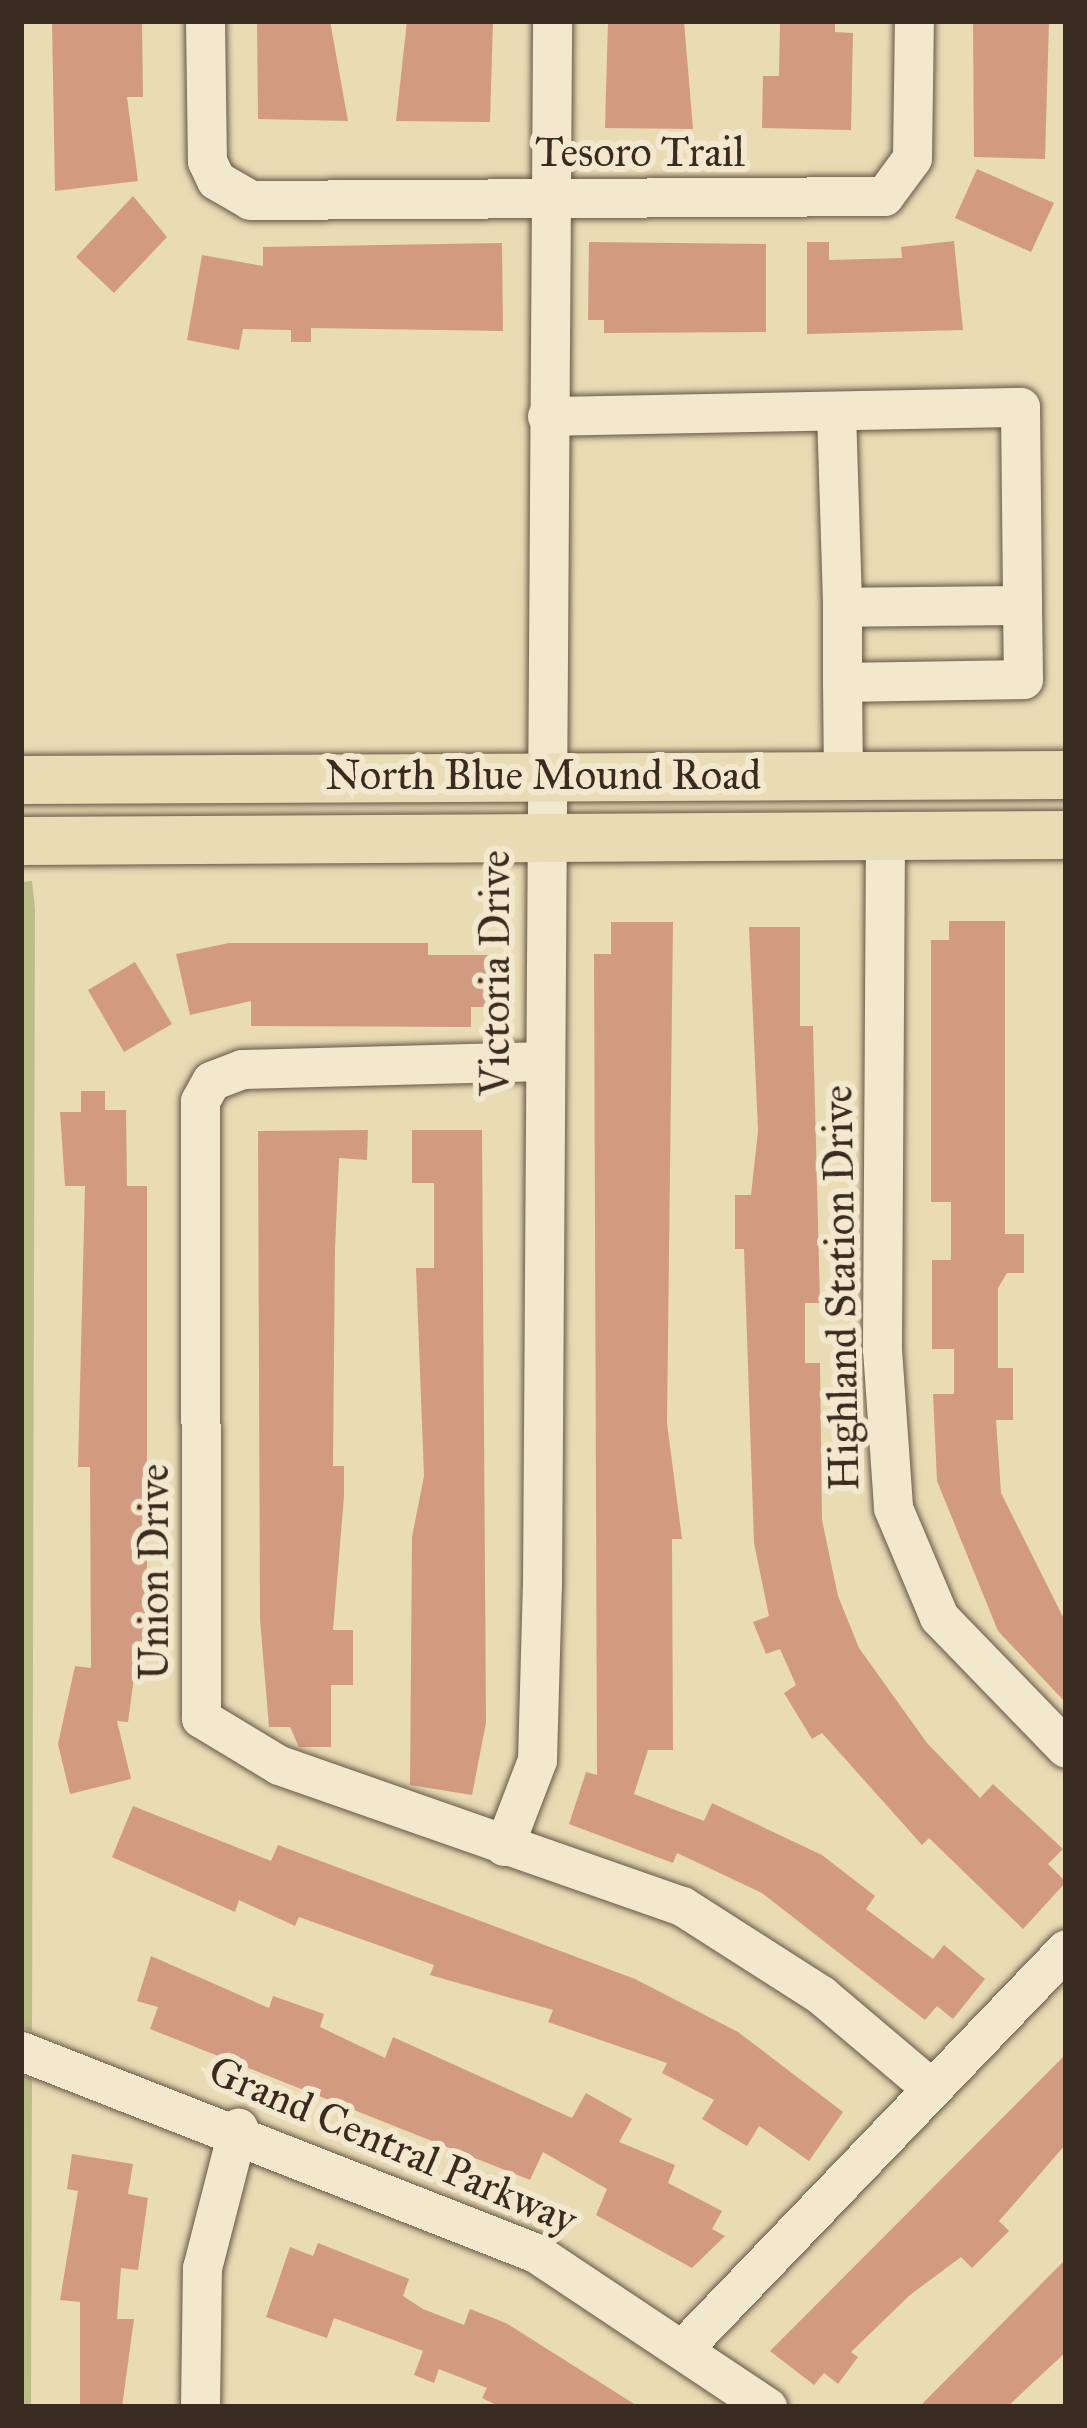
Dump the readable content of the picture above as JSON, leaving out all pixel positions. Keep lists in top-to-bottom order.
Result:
{
  "streets": {
    "main road": ["North Blue Mound Road"],
    "street": [
      "Tesoro Trail",
      "Victoria Drive",
      "Highland Station Drive",
      "Union Drive",
      "Grand Central Parkway"
    ]
  },
  "crossings": [
    ["Tesoro Trail", "Victoria Drive"],
    ["North Blue Mound Road", "Victoria Drive"],
    ["North Blue Mound Road", "Highland Station Drive"],
    ["Victoria Drive", "Union Drive"]
  ]
}
